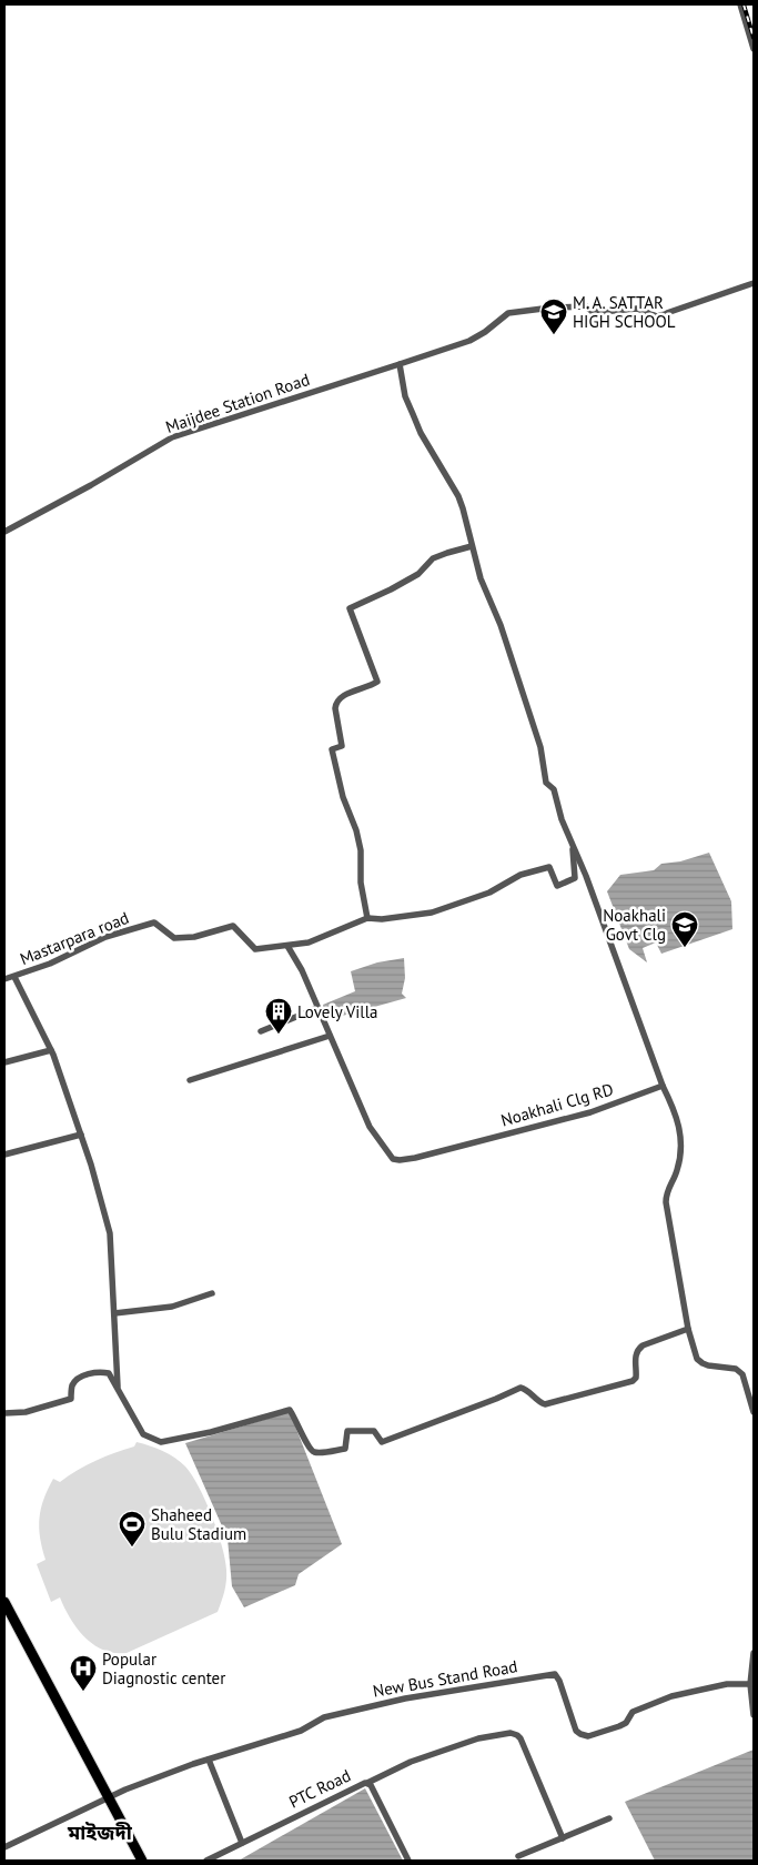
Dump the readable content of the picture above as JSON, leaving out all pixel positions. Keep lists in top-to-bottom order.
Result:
{
  "streets": {
    "street": [
      "Maijdee Station Road",
      "Mastarpara road",
      "Noakhali Clg RD",
      "New Bus Stand Road",
      "PTC Road"
    ]
  },
  "crossings": [
    ["Mastarpara road", "Noakhali Clg RD"]
  ],
  "districts": ["মাইজদী"],
  "places": {
    "school or university": ["M. A. SATTAR HIGH SCHOOL", "Noakhali Govt Clg"],
    "building": ["Lovely Villa"],
    "sports": ["Shaheed Bulu Stadium"],
    "hospital": ["Popular Diagnostic center"]
  }
}
